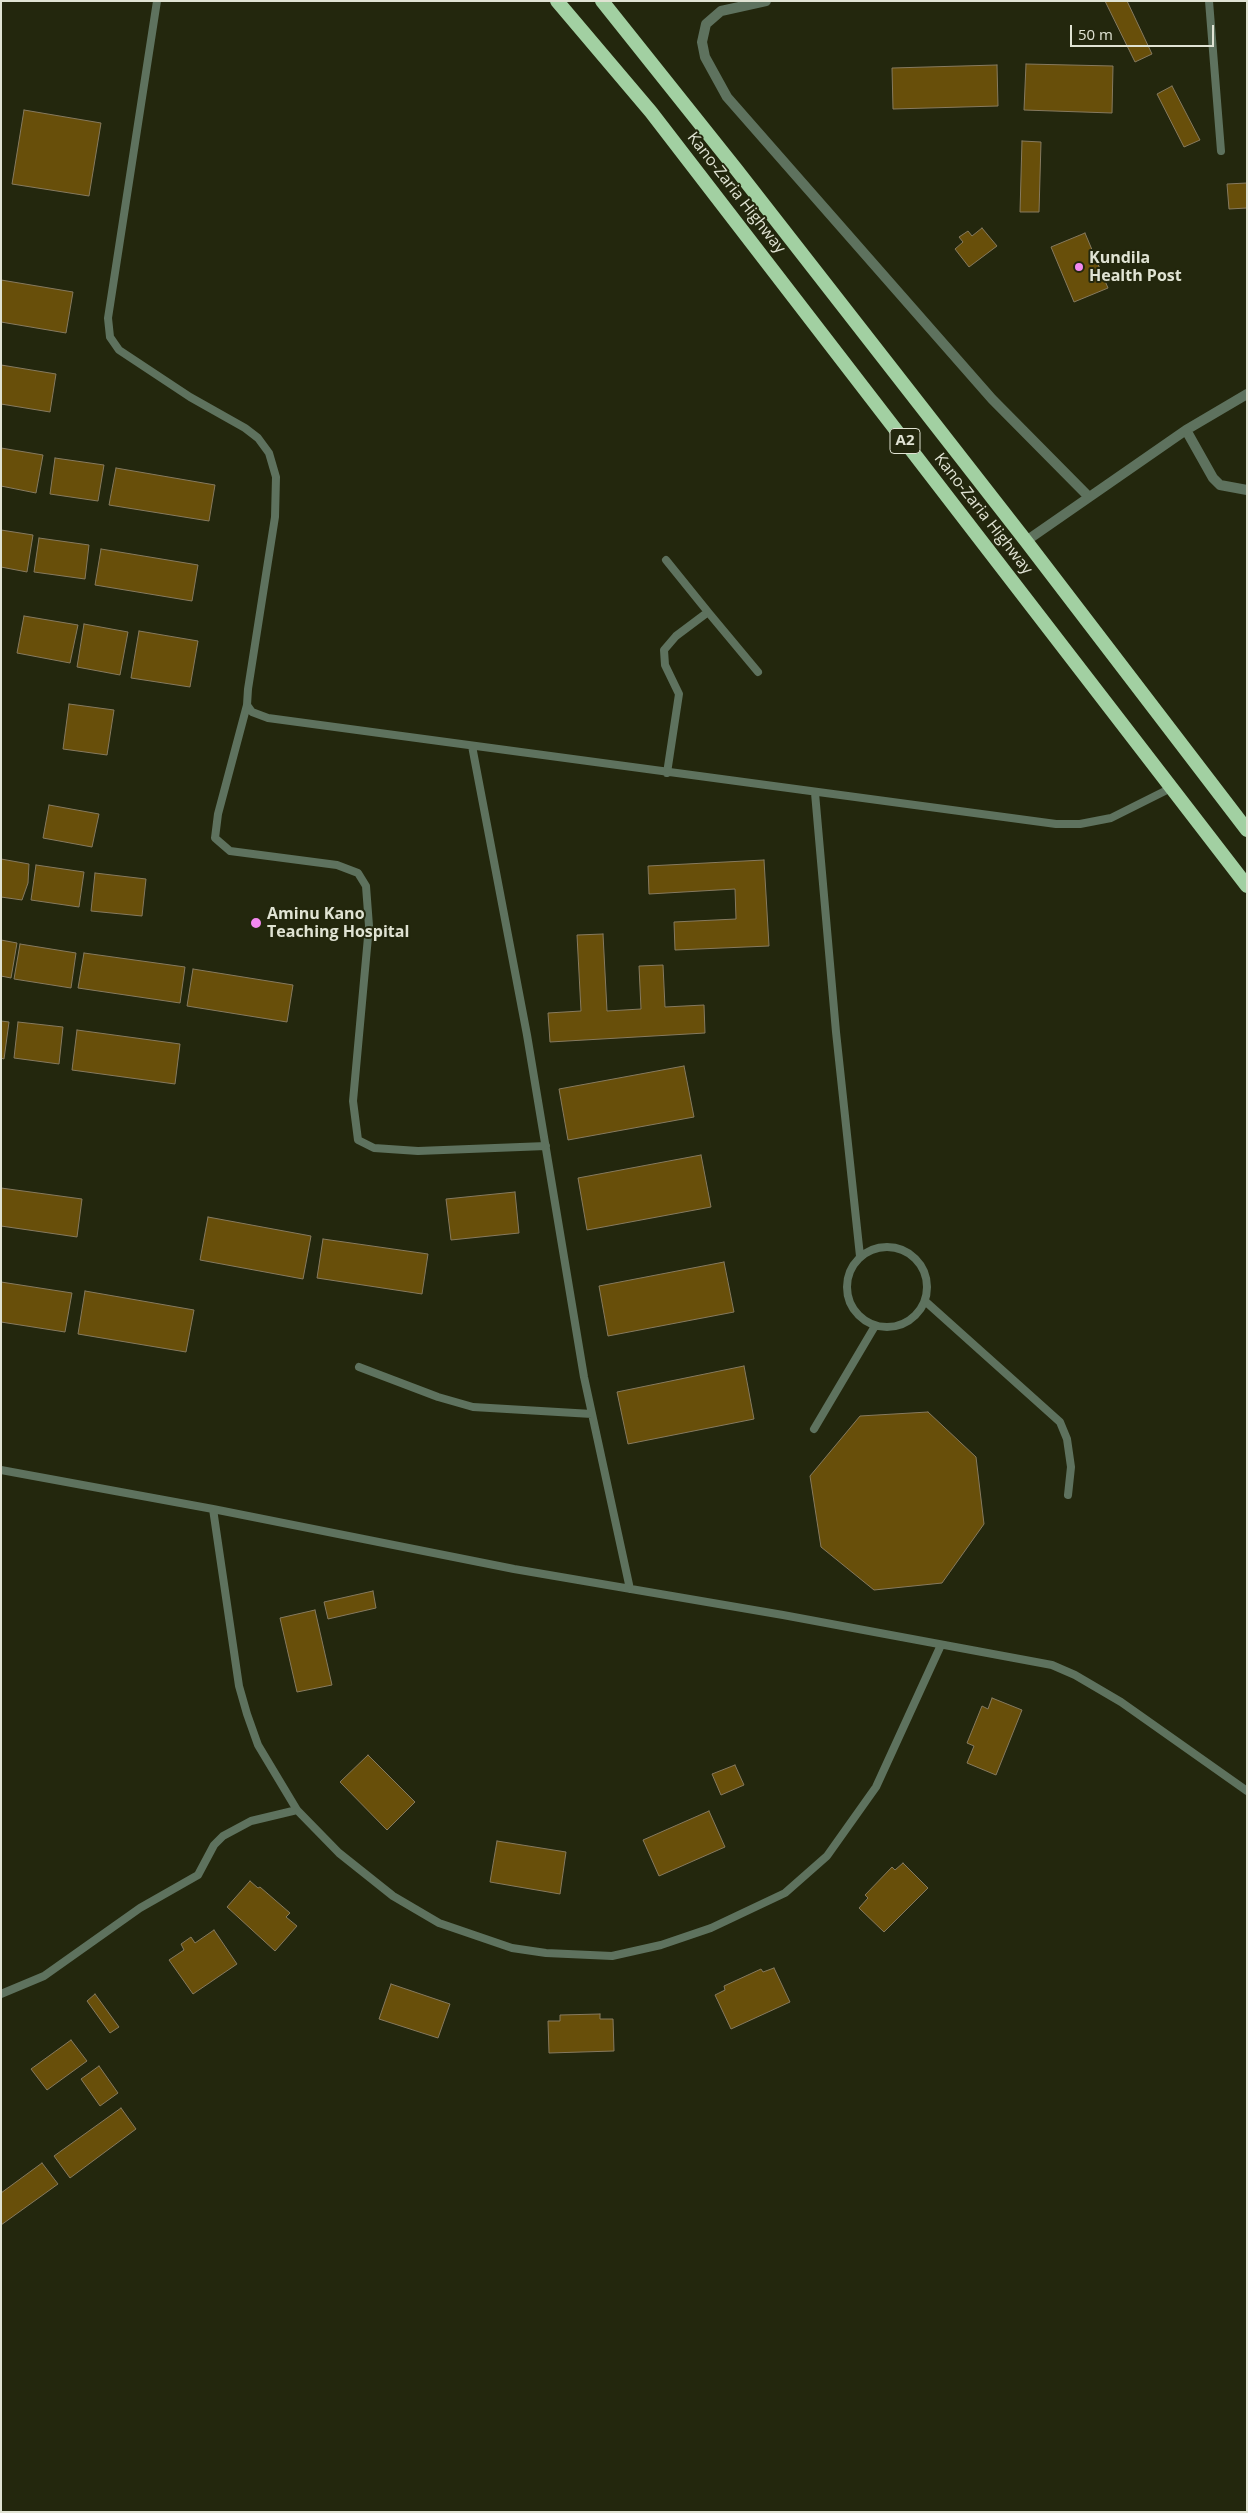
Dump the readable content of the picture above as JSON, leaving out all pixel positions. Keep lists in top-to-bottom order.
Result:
{
  "streets": {
    "highway": ["Kano-Zaria Highway", "A2"]
  },
  "places": ["Kundila Health Post", "Aminu Kano Teaching Hospital"],
  "scale_bar": "50 m"
}
